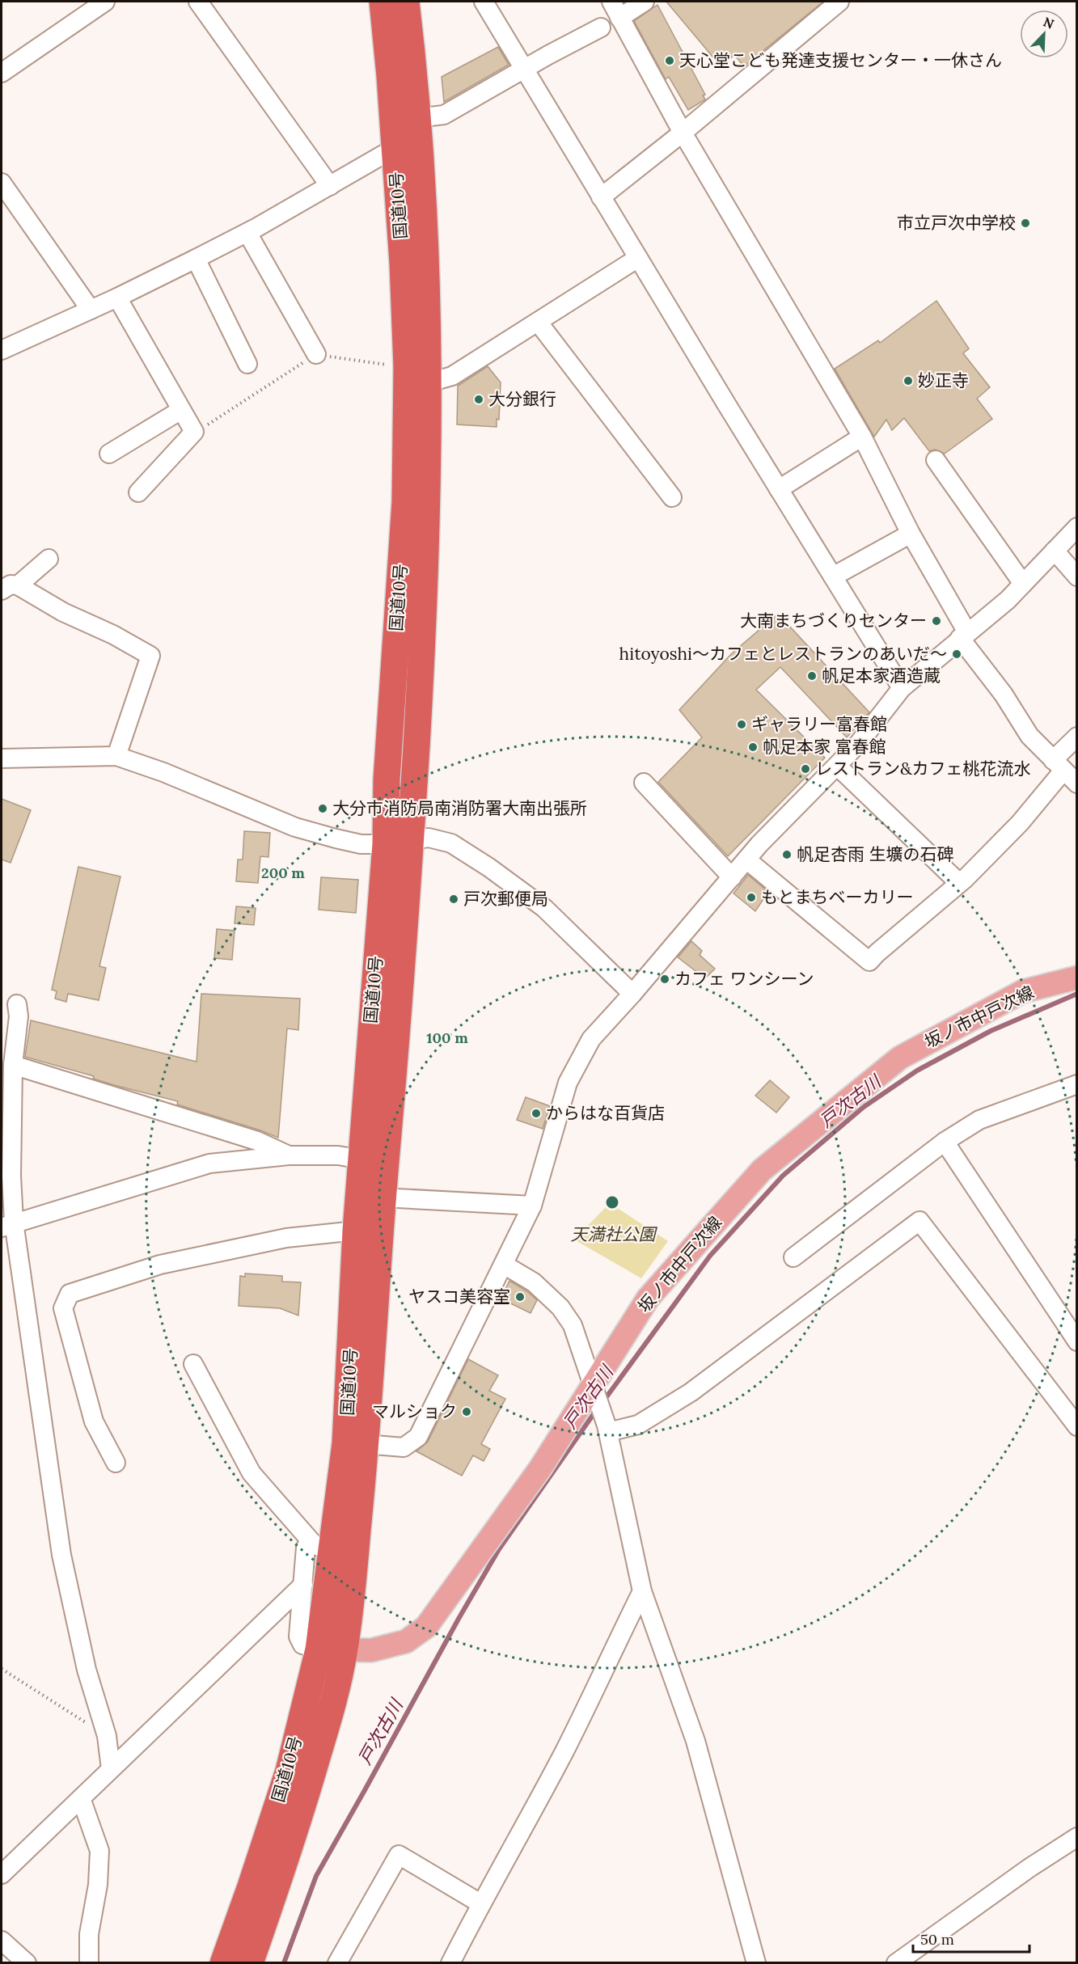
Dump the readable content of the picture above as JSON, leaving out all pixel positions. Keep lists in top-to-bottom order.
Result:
{
  "streets": {
    "highway": ["国道10号"],
    "main road": ["坂ノ市中戸次線"]
  },
  "crossings": [
    ["国道10号", "坂ノ市中戸次線"]
  ],
  "water": ["戸次古川"],
  "parks": ["天満社公園"],
  "places": [
    "天心堂こども発達支援センター・一休さん",
    "市立戸次中学校",
    "妙正寺",
    "大分銀行",
    "大南まちづくりセンター",
    "hitoyoshi～カフェとレストランのあいだ～",
    "帆足本家酒造蔵",
    "ギャラリー富春館",
    "帆足本家 富春館",
    "レストラン&カフェ桃花流水",
    "大分市消防局南消防署大南出張所",
    "帆足杏雨 生壙の石碑",
    "もとまちベーカリー",
    "戸次郵便局",
    "カフェ ワンシーン",
    "からはな百貨店",
    "ヤスコ美容室",
    "マルショク"
  ],
  "scale_bar": "50 m",
  "north": "top right",
  "rings": ["200 m", "100 m"]
}
